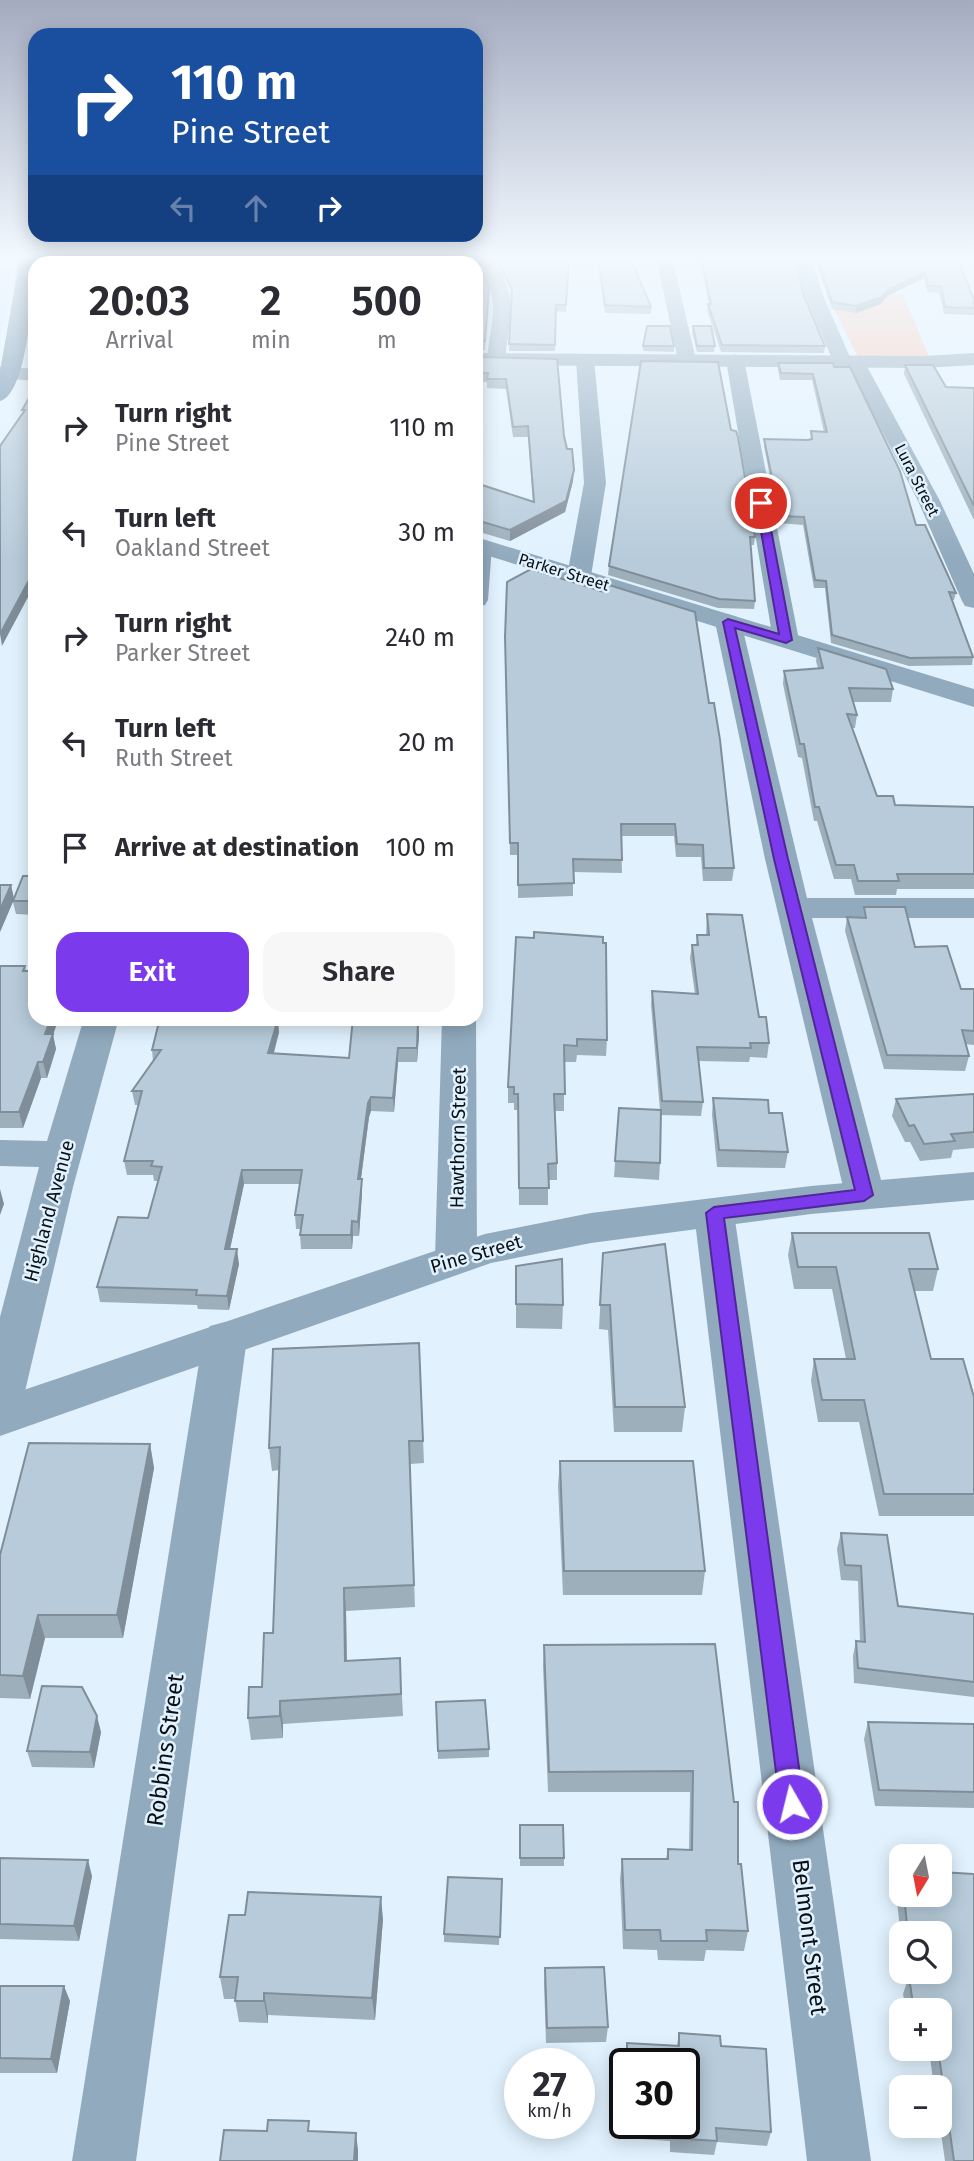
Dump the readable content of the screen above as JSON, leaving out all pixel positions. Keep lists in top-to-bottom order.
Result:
{
  "streets": {
    "street": [
      "Lura Street",
      "Parker Street",
      "Hawthorn Street",
      "Highland Avenue",
      "Pine Street",
      "Robbins Street",
      "Belmont Street"
    ]
  },
  "crossings": [
    ["Hawthorn Street", "Pine Street"],
    ["Pine Street", "Robbins Street"],
    ["Pine Street", "Belmont Street"]
  ],
  "north": "bottom",
  "page": {
    "turn": ["110 m", "Pine Street"],
    "eta": [
      "20:03",
      "Arrival",
      "2",
      "min",
      "500",
      "m"
    ],
    "list": [
      {
        "name": "Turn right",
        "note": "Pine Street",
        "value": "110 m"
      },
      {
        "name": "Turn left",
        "note": "Oakland Street",
        "value": "30 m"
      },
      {
        "name": "Turn right",
        "note": "Parker Street",
        "value": "240 m"
      },
      {
        "name": "Turn left",
        "note": "Ruth Street",
        "value": "20 m"
      },
      {
        "name": "Arrive at destination",
        "value": "100 m"
      }
    ],
    "buttons": ["Exit", "Share"],
    "map_buttons": ["+", "−"],
    "speed": "27 km/h",
    "limit": "30"
  }
}
